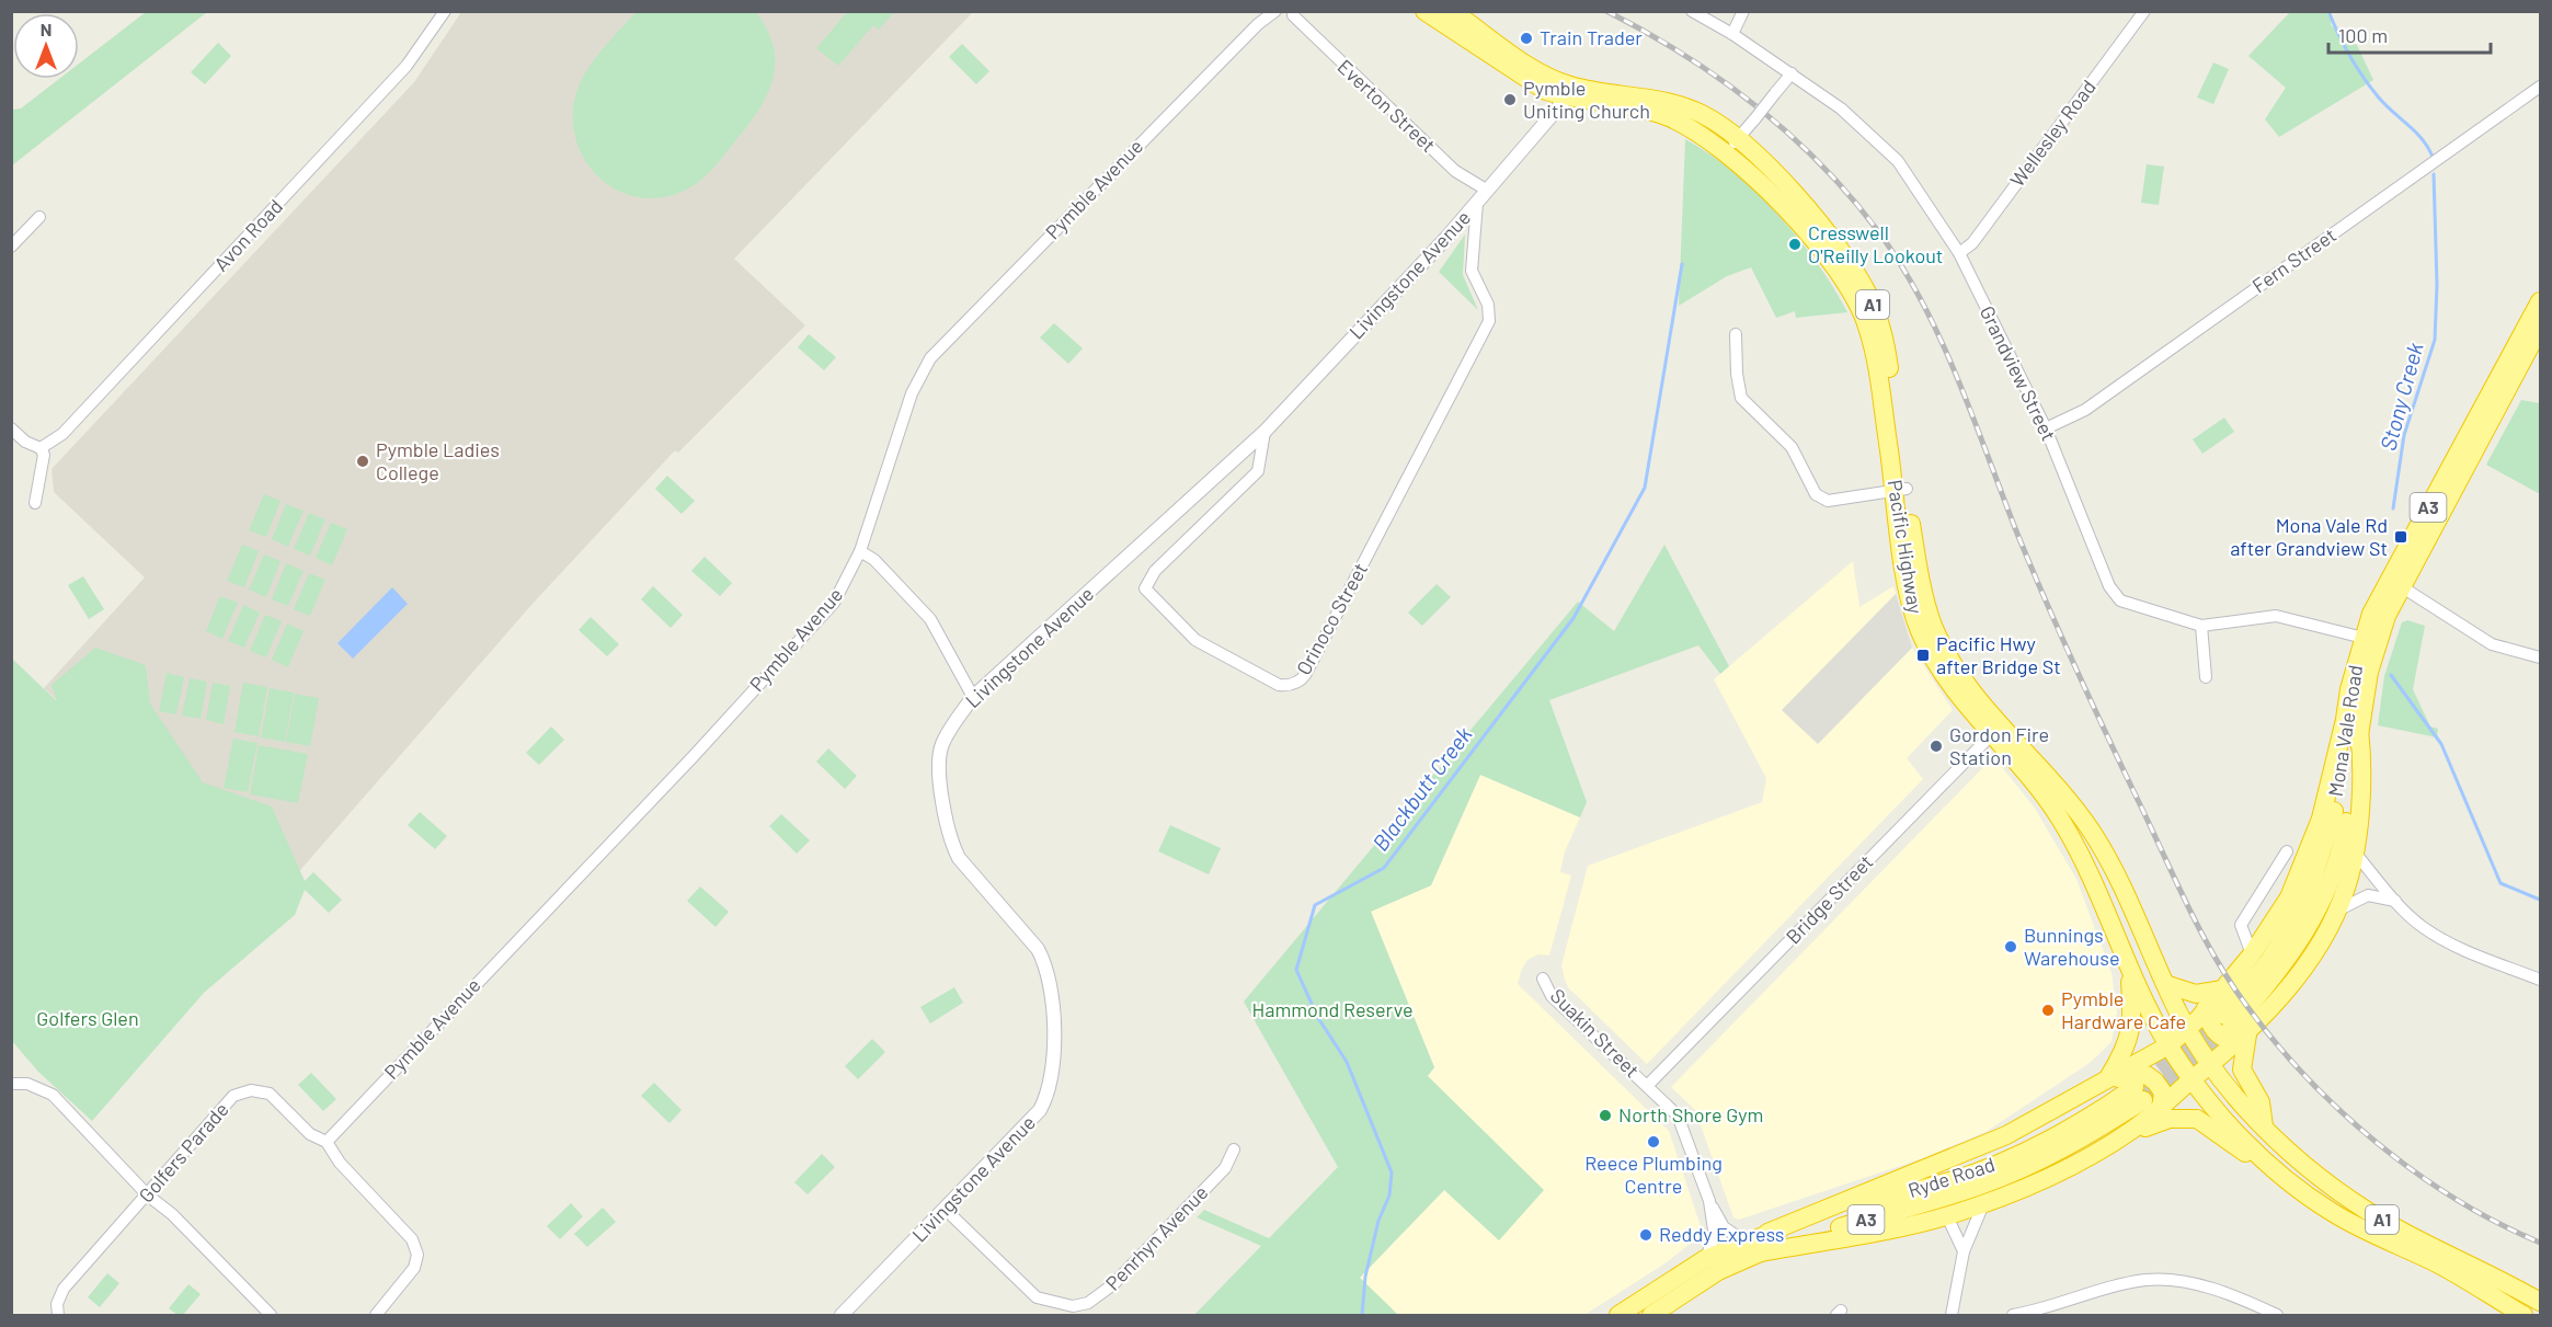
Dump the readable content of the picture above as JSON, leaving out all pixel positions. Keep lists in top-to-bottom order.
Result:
{
  "streets": {
    "highway": [
      "A1",
      "A3",
      "Pacific Highway",
      "Mona Vale Road",
      "Ryde Road"
    ],
    "street": [
      "Everton Street",
      "Wellesley Road",
      "Pymble Avenue",
      "Avon Road",
      "Fern Street",
      "Livingstone Avenue",
      "Grandview Street",
      "Orinoco Street",
      "Bridge Street",
      "Suakin Street",
      "Golfers Parade",
      "Penrhyn Avenue"
    ]
  },
  "crossings": [
    ["Everton Street", "Pymble Avenue"],
    ["Everton Street", "Livingstone Avenue"],
    ["Wellesley Road", "Grandview Street"],
    ["Pymble Avenue", "Golfers Parade"],
    ["Fern Street", "Grandview Street"],
    ["Livingstone Avenue", "Pacific Highway"],
    ["Livingstone Avenue", "Orinoco Street"],
    ["Livingstone Avenue", "Penrhyn Avenue"],
    ["Grandview Street", "Mona Vale Road"],
    ["Pacific Highway", "Bridge Street"],
    ["Bridge Street", "Suakin Street"]
  ],
  "water": ["Stony Creek", "Blackbutt Creek"],
  "parks": ["Hammond Reserve", "Golfers Glen"],
  "places": {
    "other": [
      "Train Trader",
      "Pymble Uniting Church",
      "Cresswell O'Reilly Lookout",
      "Pymble Ladies College",
      "Gordon Fire Station",
      "Bunnings Warehouse",
      "Pymble Hardware Cafe",
      "North Shore Gym",
      "Reece Plumbing Centre",
      "Reddy Express"
    ],
    "transit": ["Mona Vale Rd after Grandview St", "Pacific Hwy after Bridge St"]
  },
  "scale_bar": "100 m",
  "north": "top"
}
